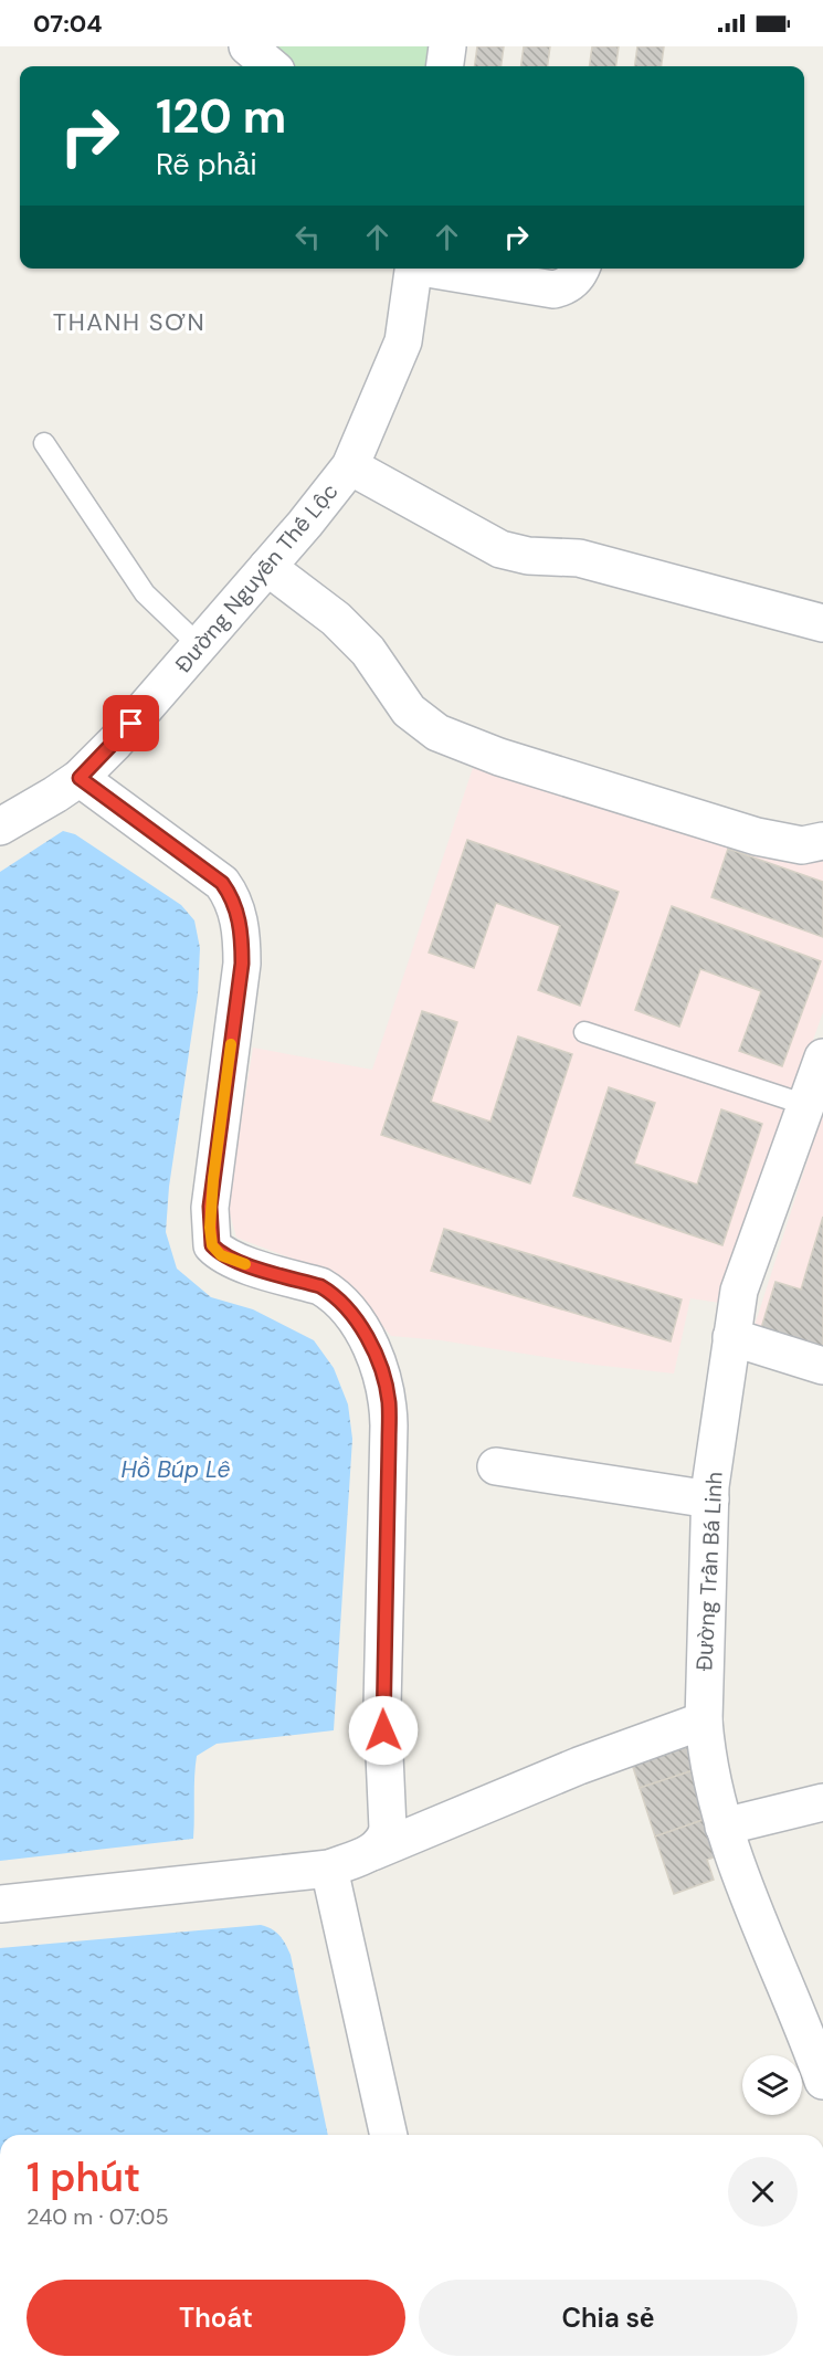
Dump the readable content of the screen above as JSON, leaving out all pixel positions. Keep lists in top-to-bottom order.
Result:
{
  "streets": {
    "street": ["Đường Nguyễn Thế Lộc", "Đường Trần Bá Linh"]
  },
  "districts": ["THANH SƠN"],
  "water": ["Hồ Búp Lê"],
  "page": {
    "status": "07:04",
    "turn": ["120 m", "Rẽ phải"],
    "heading": ["1 phút", "240 m · 07:05"],
    "buttons": ["Thoát", "Chia sẻ"]
  }
}
